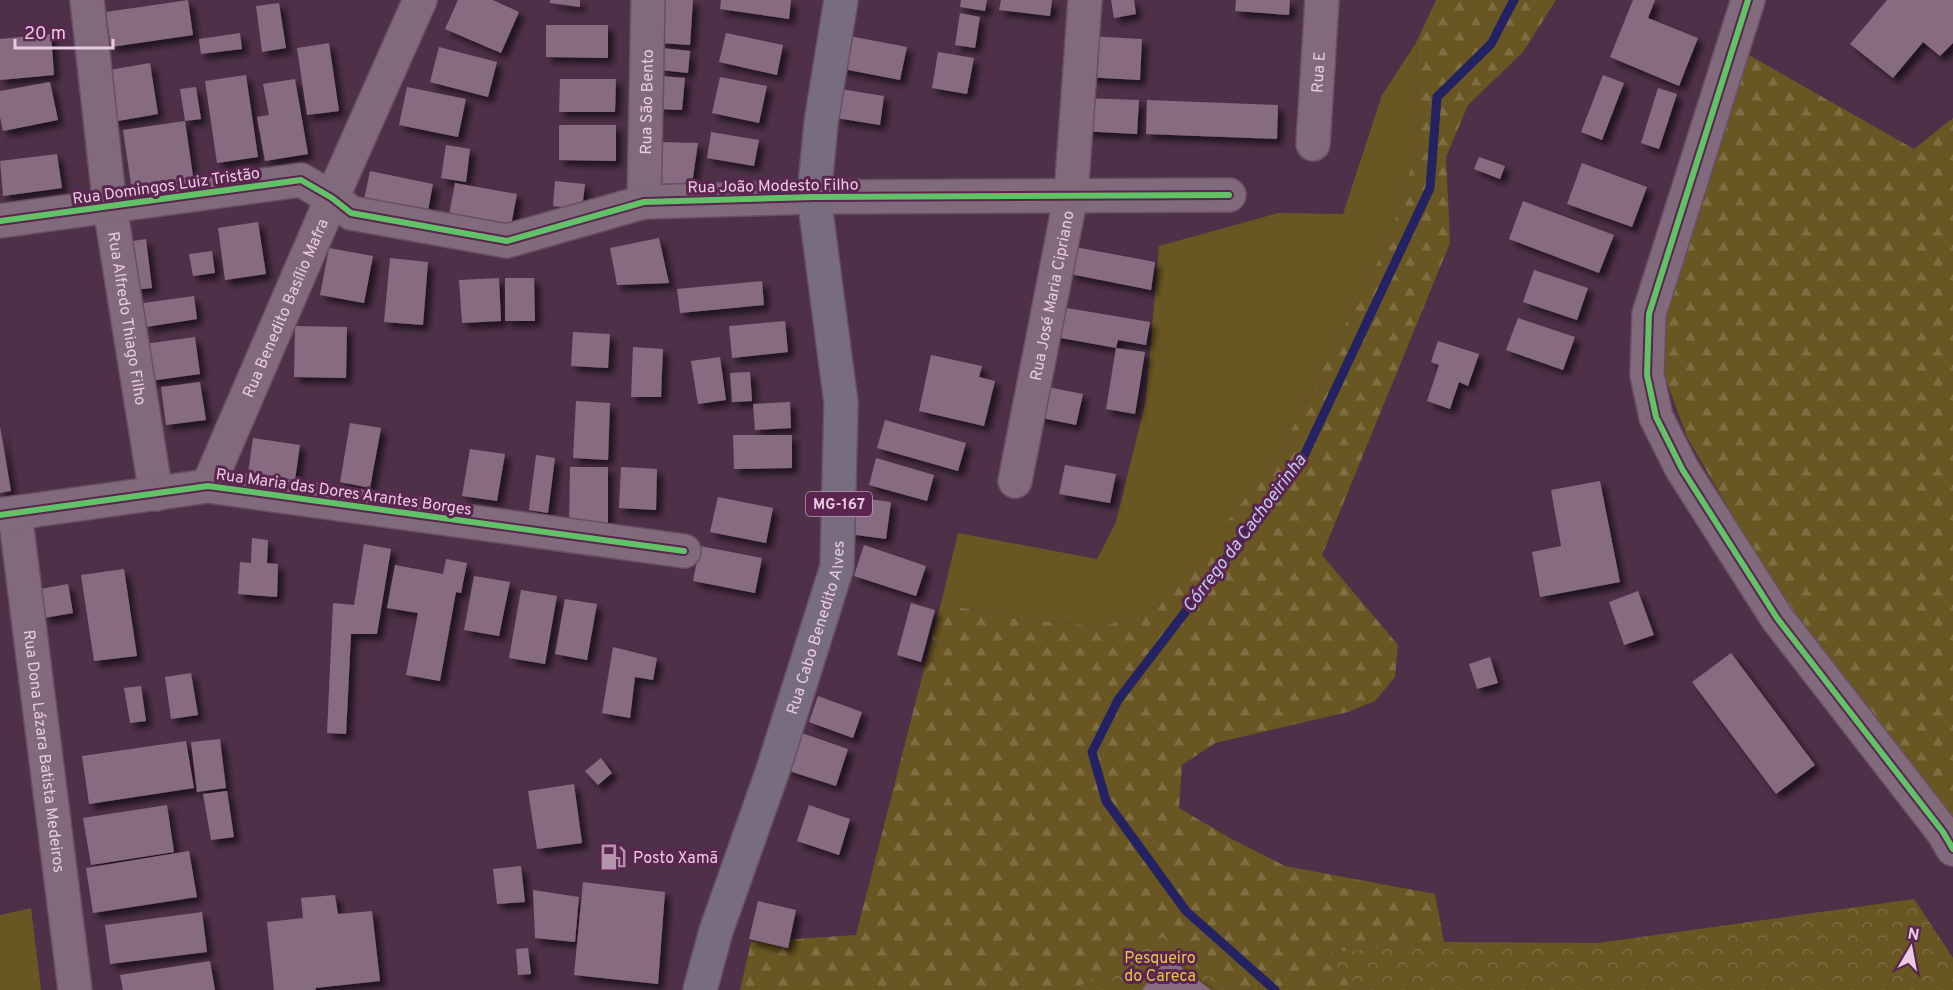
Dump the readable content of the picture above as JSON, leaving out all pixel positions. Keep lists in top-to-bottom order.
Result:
{
  "streets": {
    "main road": ["MG-167", "Rua Cabo Benedito Alves"],
    "street": [
      "Rua E",
      "Rua São Bento",
      "Rua Domingos Luiz Tristão",
      "Rua João Modesto Filho",
      "Rua José Maria Cipriano",
      "Rua Benedito Basílio Mafra",
      "Rua Alfredo Thiago Filho",
      "Rua Maria das Dores Arantes Borges",
      "Rua Dona Lázara Batista Medeiros"
    ]
  },
  "crossings": [
    ["Rua São Bento", "Rua João Modesto Filho"],
    ["Rua Domingos Luiz Tristão", "Rua João Modesto Filho"],
    ["Rua Domingos Luiz Tristão", "Rua Benedito Basílio Mafra"],
    ["Rua Domingos Luiz Tristão", "Rua Alfredo Thiago Filho"],
    ["Rua João Modesto Filho", "Rua José Maria Cipriano"],
    ["Rua João Modesto Filho", "Rua Benedito Basílio Mafra"],
    ["Rua João Modesto Filho", "Rua Cabo Benedito Alves"],
    ["Rua Benedito Basílio Mafra", "Rua Maria das Dores Arantes Borges"],
    ["Rua Alfredo Thiago Filho", "Rua Maria das Dores Arantes Borges"],
    ["Rua Maria das Dores Arantes Borges", "Rua Dona Lázara Batista Medeiros"]
  ],
  "water": ["Córrego da Cachoeirinha"],
  "parks": ["Pesqueiro do Careca"],
  "places": {
    "fuel station": ["Posto Xamã"]
  },
  "scale_bar": "20 m",
  "north": "top"
}
